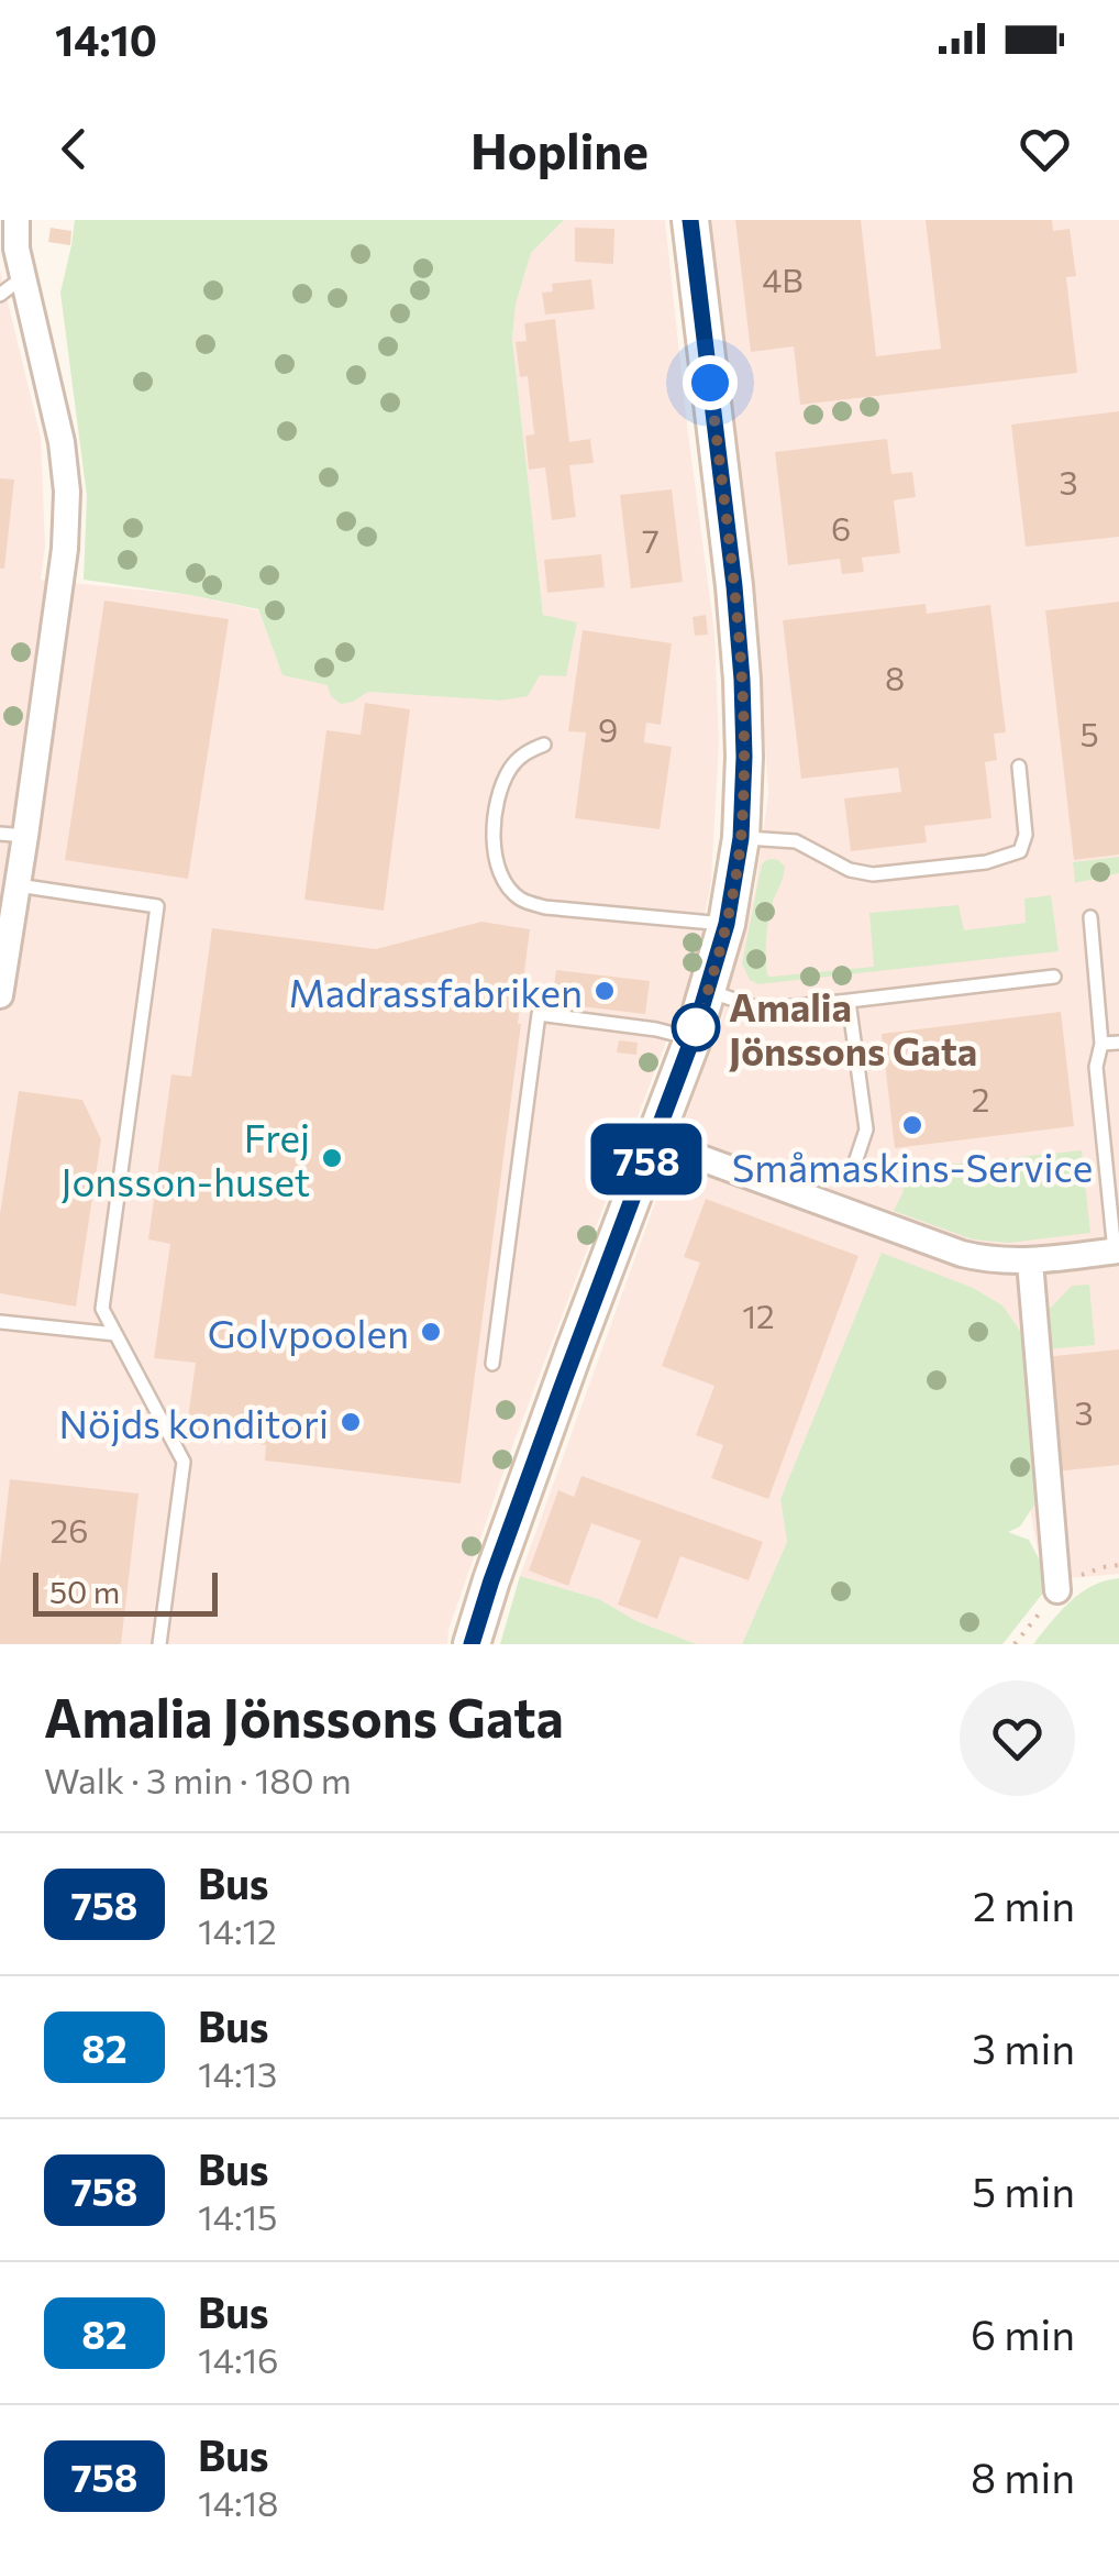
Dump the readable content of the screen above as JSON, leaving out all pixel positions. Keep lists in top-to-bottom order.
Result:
{
  "places": [
    "Madrassfabriken",
    "Amalia Jönssons Gata",
    "Småmaskins-Service",
    "Frej Jonsson-huset",
    "Golvpoolen",
    "Nöjds konditori"
  ],
  "lines": ["bus line 758"],
  "house_numbers": [
    "4B",
    "3",
    "6",
    "7",
    "8",
    "9",
    "5",
    "2",
    "12",
    "3",
    "26"
  ],
  "scale_bar": "50 m",
  "page": {
    "status": "14:10",
    "header": "Hopline",
    "on_map": "758",
    "scale": "50 m",
    "heading": ["Amalia Jönssons Gata", "Walk · 3 min · 180 m"],
    "list": [
      {
        "mark": "758",
        "name": "Bus",
        "note": "14:12",
        "value": "2 min"
      },
      {
        "mark": "82",
        "name": "Bus",
        "note": "14:13",
        "value": "3 min"
      },
      {
        "mark": "758",
        "name": "Bus",
        "note": "14:15",
        "value": "5 min"
      },
      {
        "mark": "82",
        "name": "Bus",
        "note": "14:16",
        "value": "6 min"
      },
      {
        "mark": "758",
        "name": "Bus",
        "note": "14:18",
        "value": "8 min"
      }
    ]
  }
}
